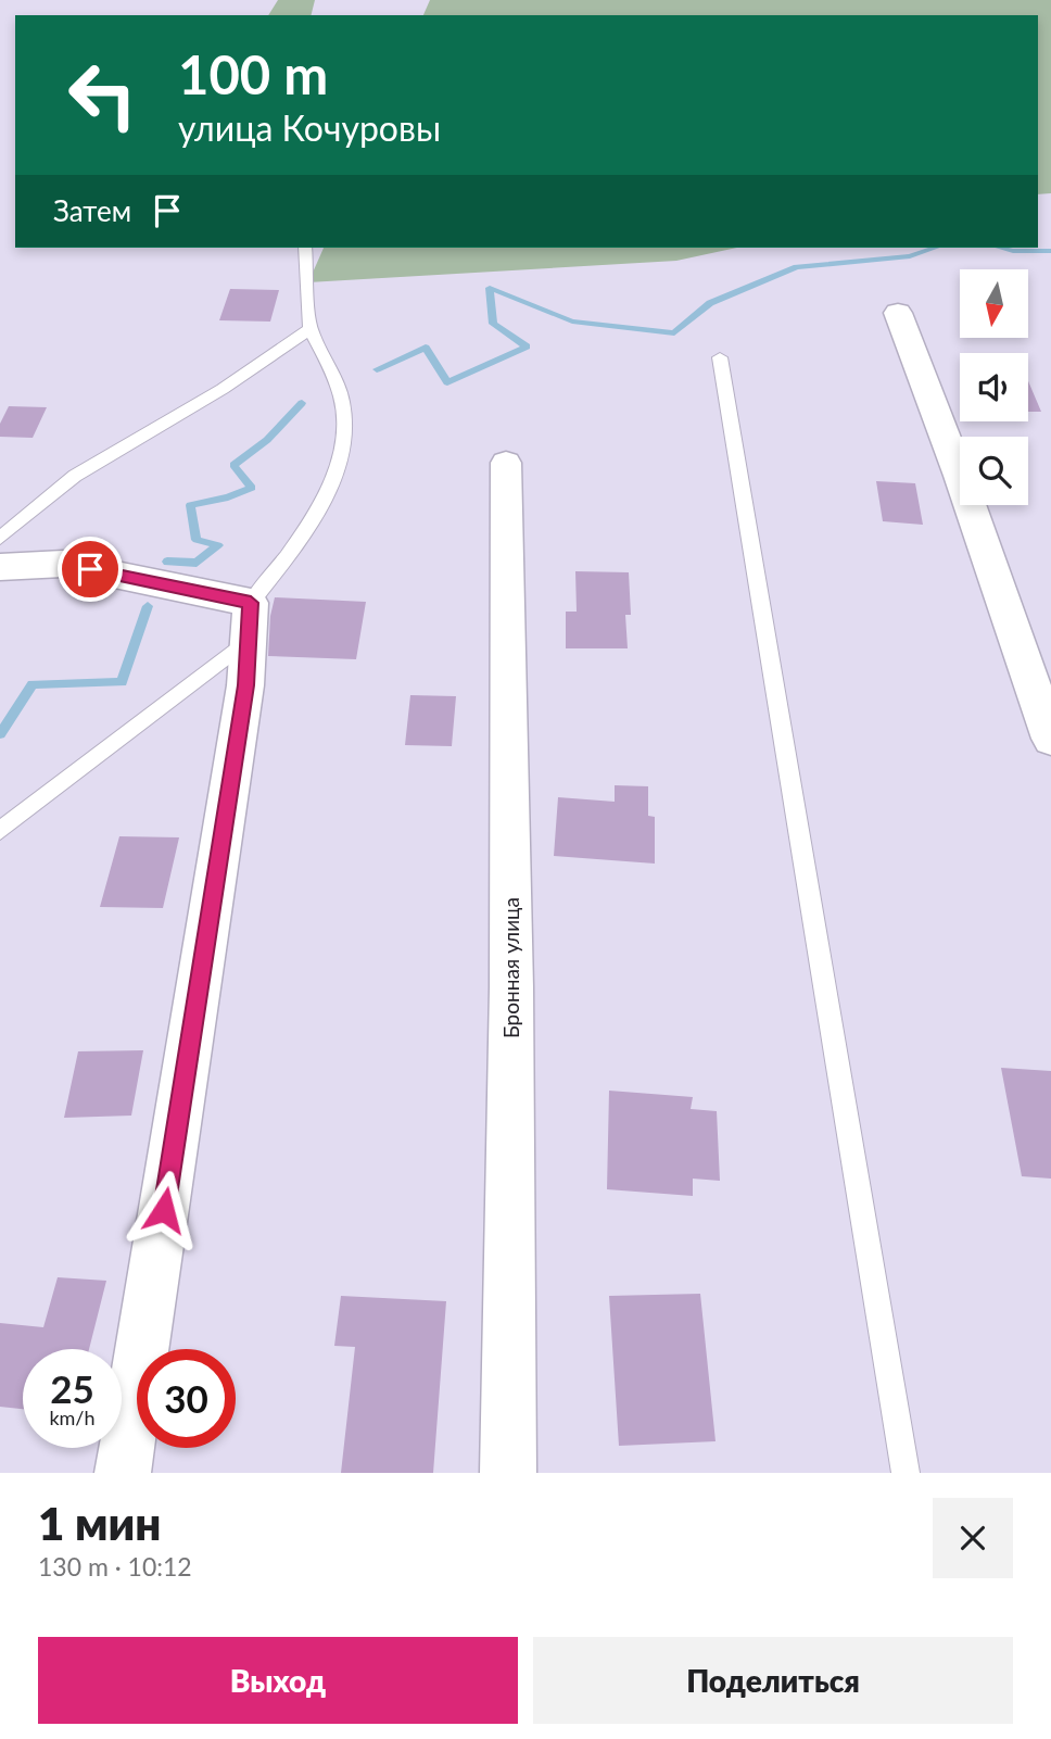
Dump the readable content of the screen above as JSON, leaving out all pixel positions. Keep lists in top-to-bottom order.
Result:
{
  "streets": {
    "street": ["Бронная улица"]
  },
  "north": "bottom",
  "page": {
    "turn": ["100 m", "улица Кочуровы"],
    "then": "Затем",
    "speed": "25 km/h",
    "limit": "30",
    "heading": ["1 мин", "130 m · 10:12"],
    "buttons": ["Выход", "Поделиться"]
  }
}
